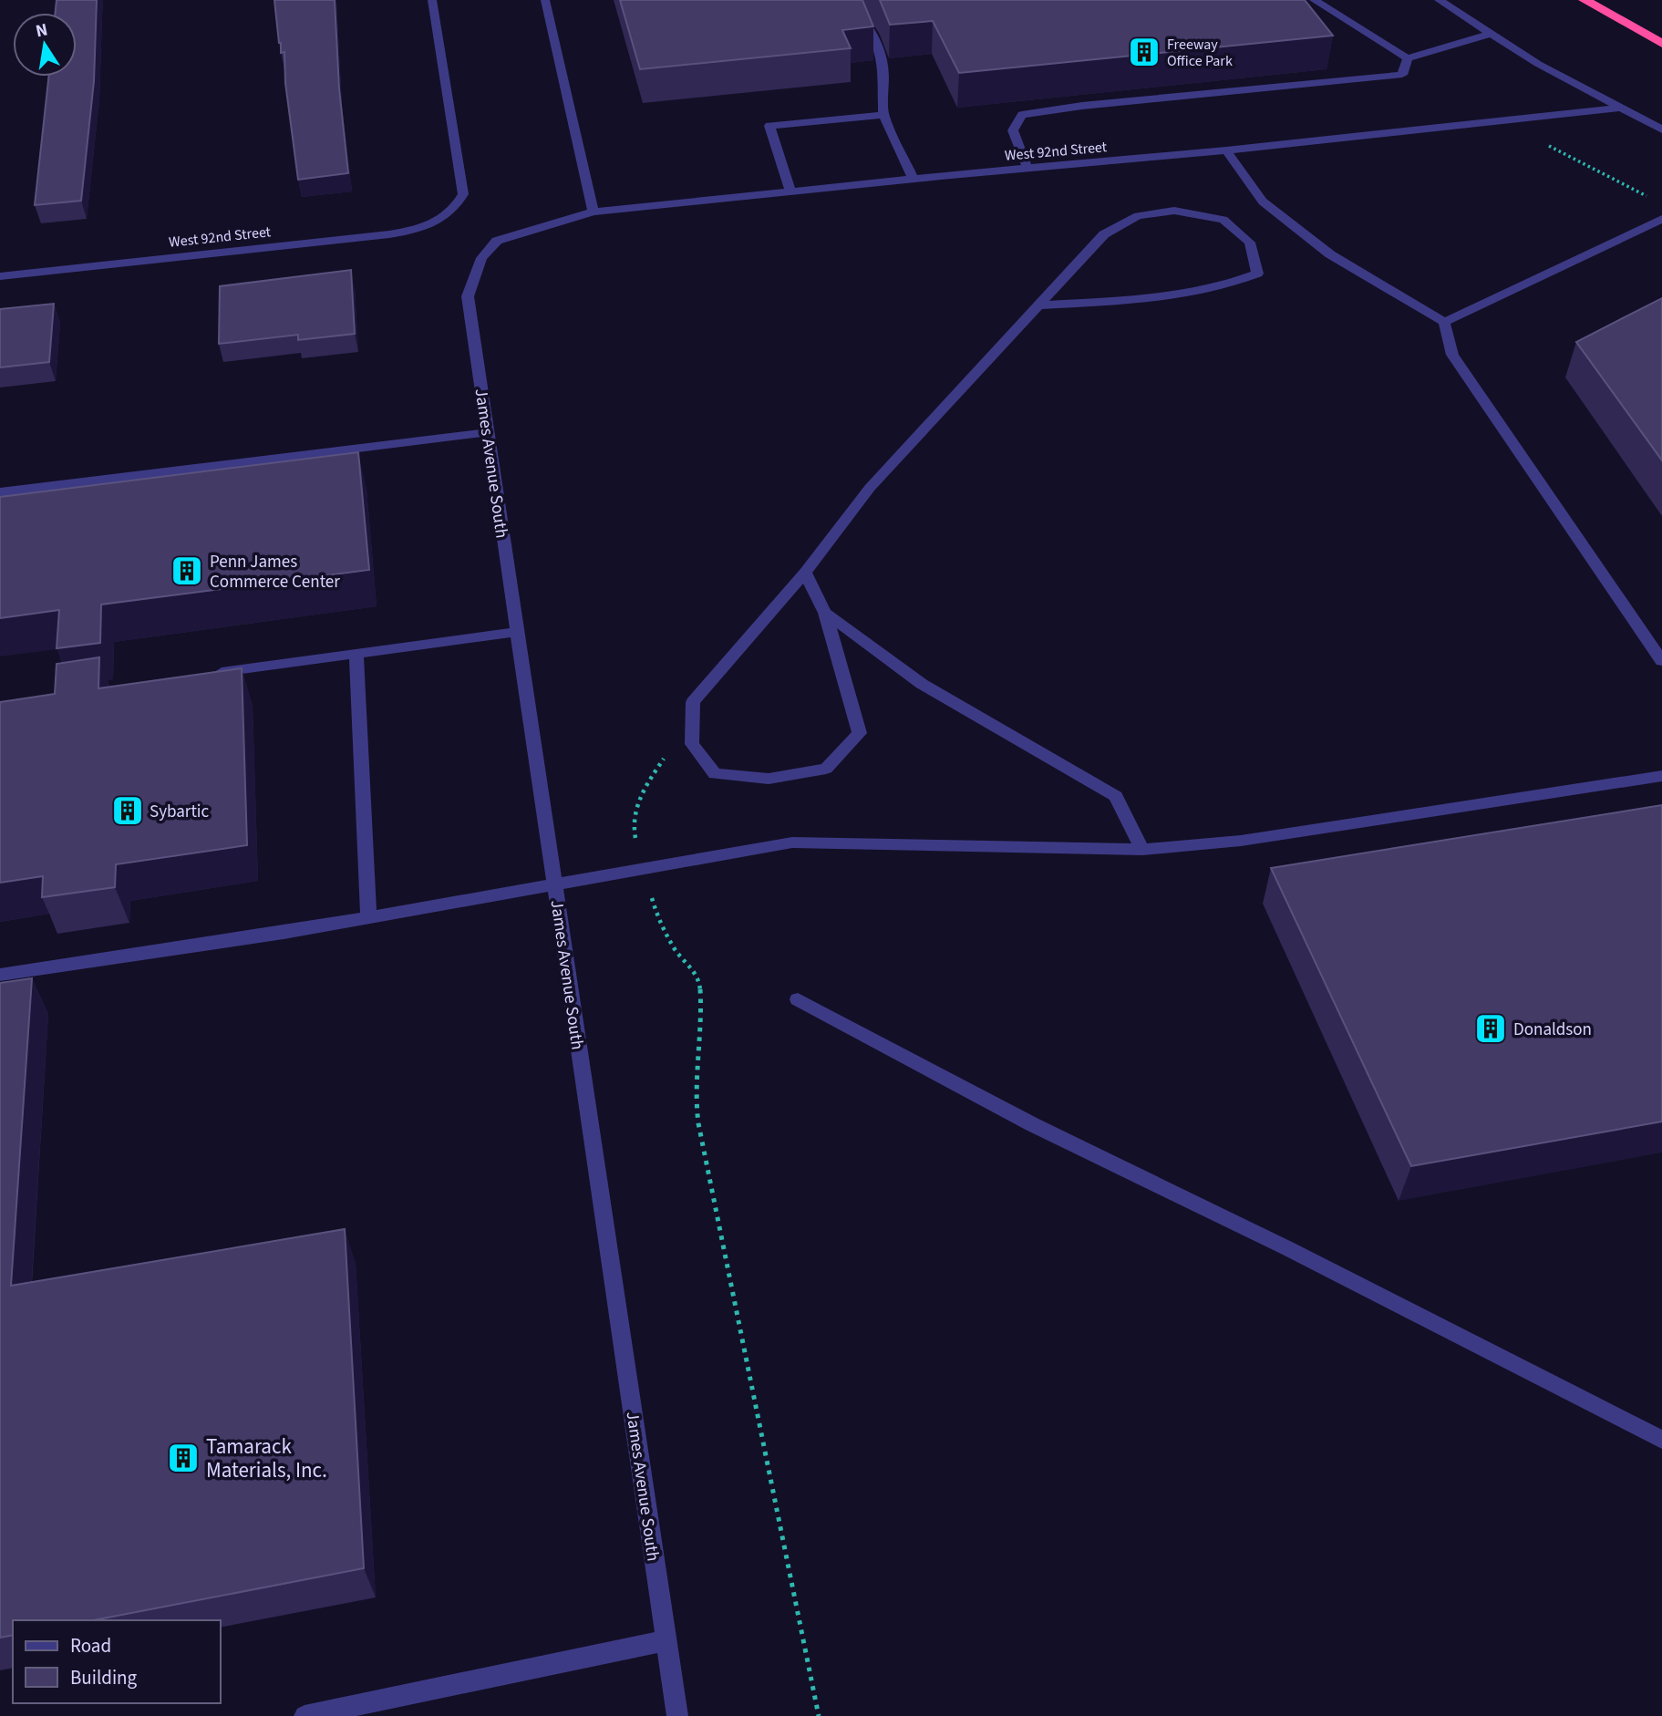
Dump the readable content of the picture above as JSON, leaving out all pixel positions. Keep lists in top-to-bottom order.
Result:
{
  "streets": {
    "street": ["West 92nd Street", "James Avenue South"]
  },
  "crossings": [
    ["West 92nd Street", "James Avenue South"]
  ],
  "places": {
    "building": [
      "Freeway Office Park",
      "Penn James Commerce Center",
      "Sybartic",
      "Donaldson",
      "Tamarack Materials, Inc."
    ]
  },
  "legend": ["Road", "Building"],
  "north": "top"
}
